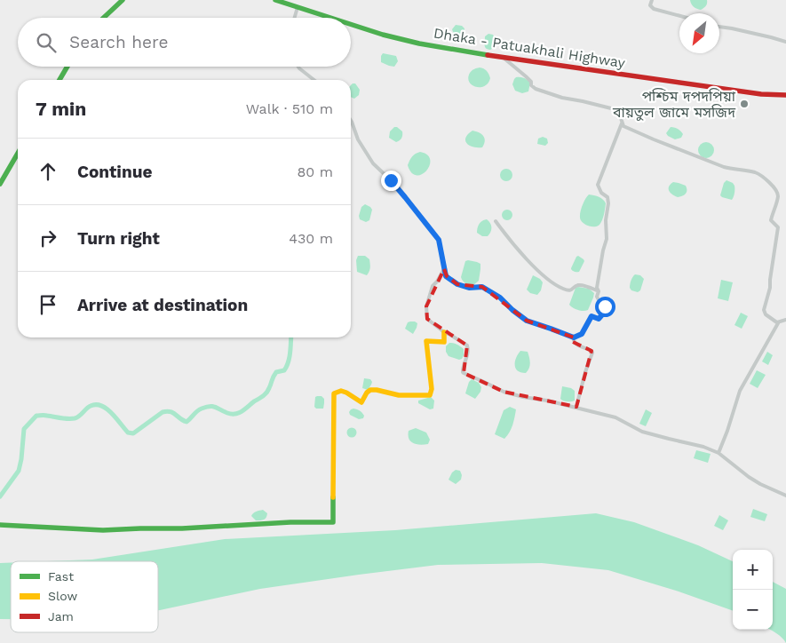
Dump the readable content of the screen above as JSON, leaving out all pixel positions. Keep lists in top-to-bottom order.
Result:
{
  "streets": {
    "main road": ["Dhaka - Patuakhali Highway"]
  },
  "places": ["পশ্চিম দপদপিয়া বায়তুল জামে মসজিদ"],
  "legend": ["Fast", "Slow", "Jam"],
  "north": "bottom left",
  "page": {
    "search": "Search here",
    "heading": ["7 min", "Walk · 510 m"],
    "list": [
      ["Continue", "80 m"],
      ["Turn right", "430 m"],
      "Arrive at destination"
    ],
    "map_buttons": ["+", "−"]
  }
}
